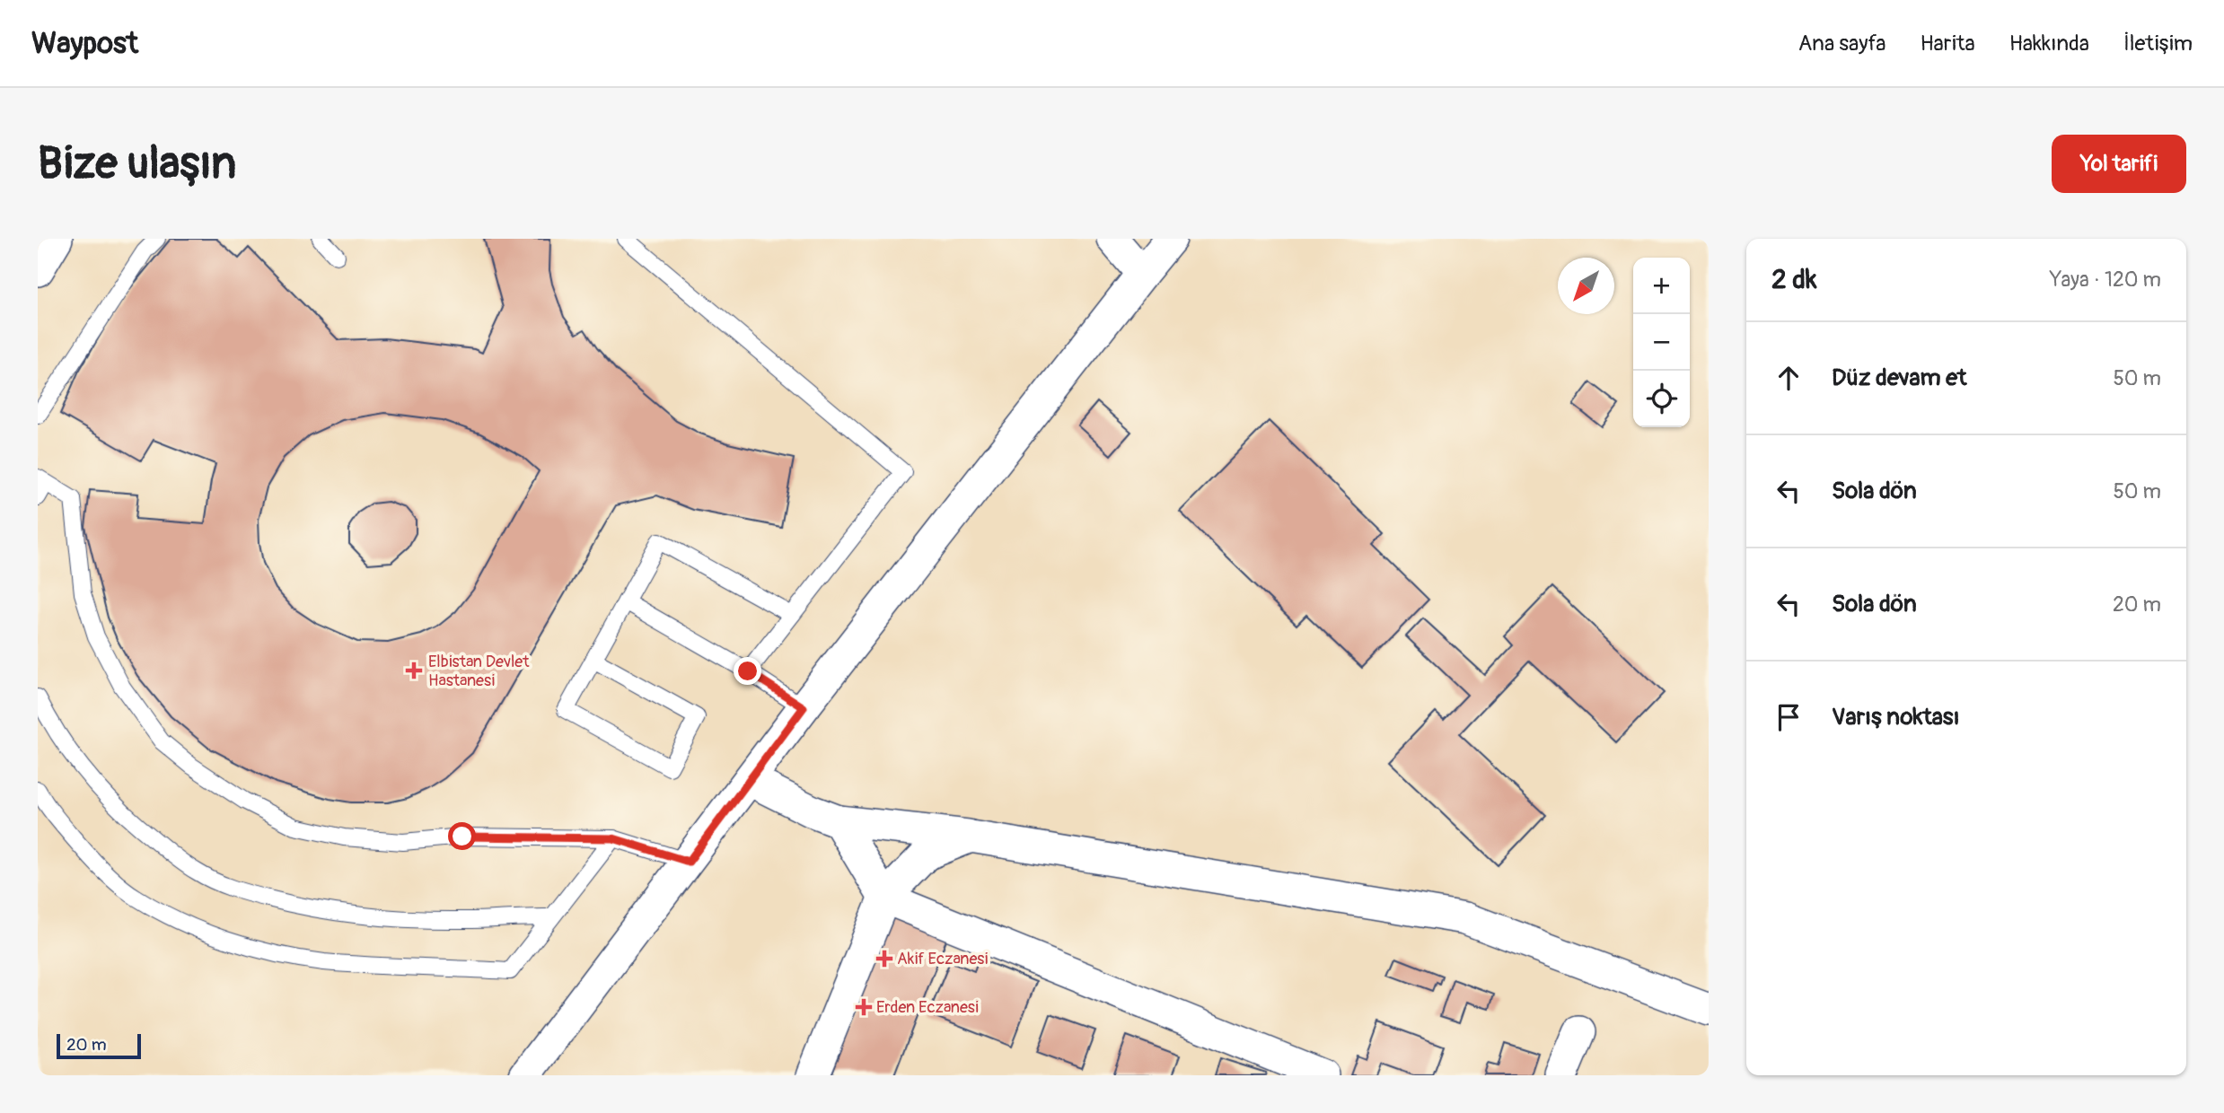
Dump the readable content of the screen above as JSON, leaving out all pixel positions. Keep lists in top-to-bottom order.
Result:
{
  "places": {
    "health": ["Elbistan Devlet Hastanesi", "Akif Eczanesi", "Erden Eczanesi"]
  },
  "scale_bar": "20 m",
  "north": "bottom left",
  "page": {
    "header": "Waypost",
    "nav": [
      "Ana sayfa",
      "Harita",
      "Hakkında",
      "İletişim"
    ],
    "buttons": "Yol tarifi",
    "title": "Bize ulaşın",
    "heading": ["2 dk", "Yaya · 120 m"],
    "map_buttons": ["+", "−"],
    "list": [
      ["Düz devam et", "50 m"],
      ["Sola dön", "50 m"],
      ["Sola dön", "20 m"],
      "Varış noktası"
    ],
    "scale": "20 m"
  }
}
